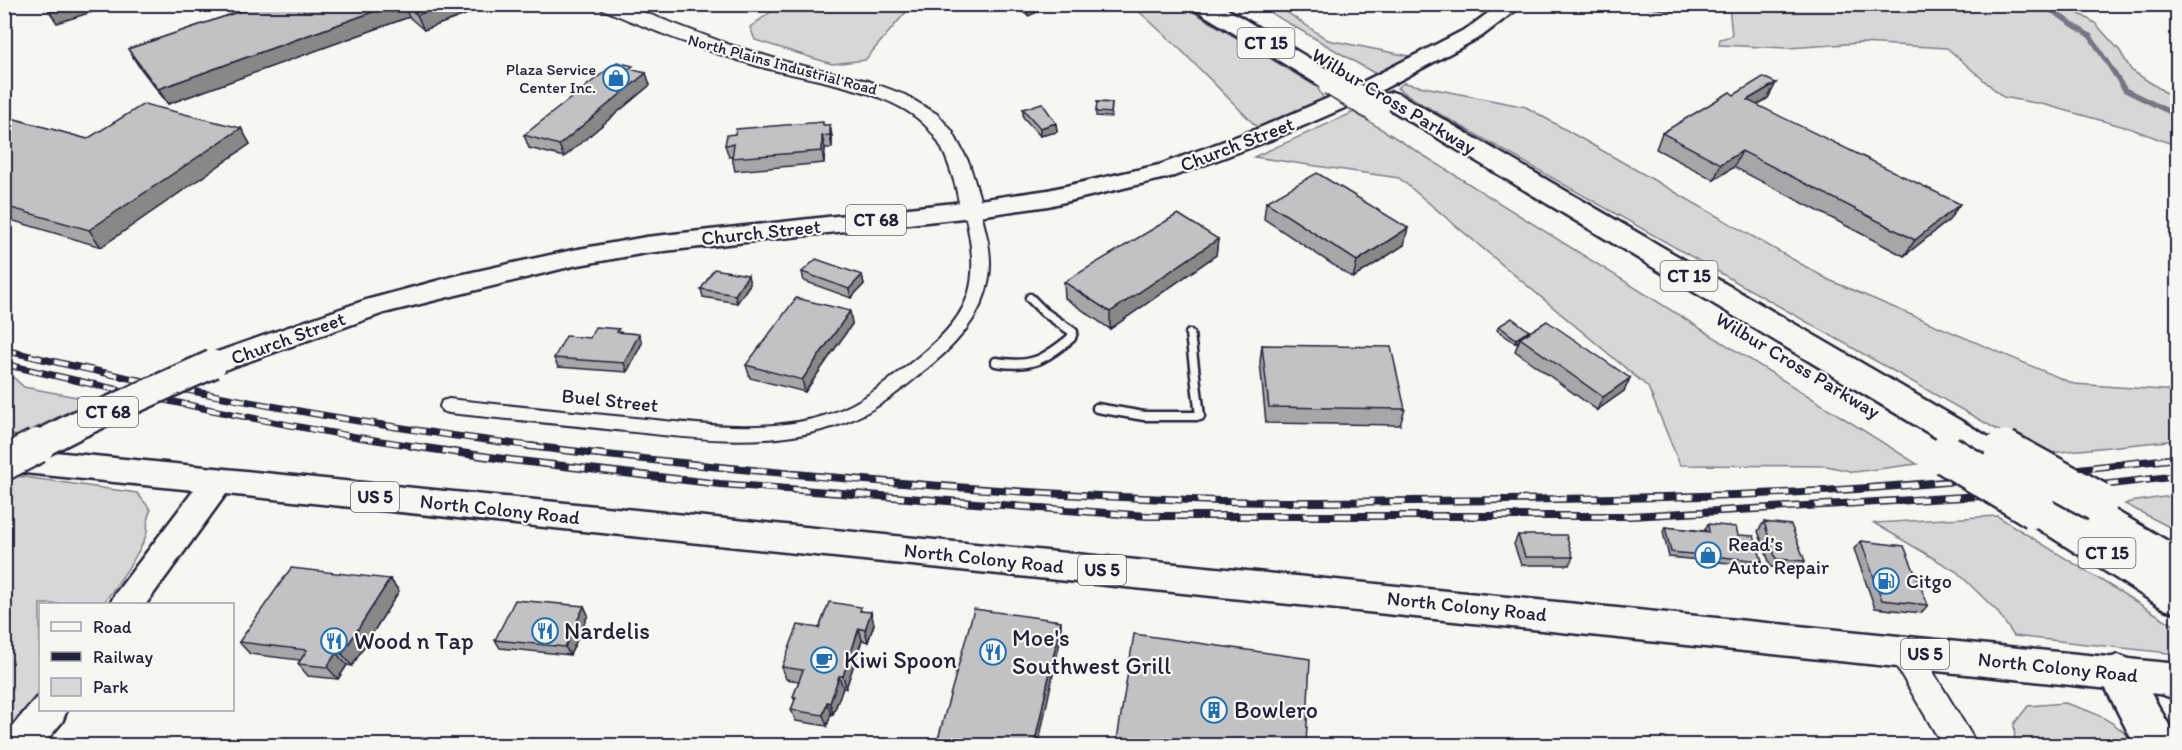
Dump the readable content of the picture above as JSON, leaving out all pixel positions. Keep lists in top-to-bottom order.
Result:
{
  "streets": {
    "highway": ["CT 15", "Wilbur Cross Parkway"],
    "main road": [
      "Church Street",
      "CT 68",
      "US 5",
      "North Colony Road"
    ],
    "street": ["North Plains Industrial Road", "Buel Street"]
  },
  "crossings": [
    ["CT 15", "Wilbur Cross Parkway"],
    ["North Plains Industrial Road", "Church Street"],
    ["North Plains Industrial Road", "Buel Street"],
    ["Church Street", "Buel Street"],
    ["Church Street", "North Colony Road"]
  ],
  "places": {
    "shop": ["Plaza Service Center Inc.", "Read’s Auto Repair"],
    "fuel station": ["Citgo"],
    "restaurant": ["Nardelis", "Wood n Tap", "Moe's Southwest Grill"],
    "cafe": ["Kiwi Spoon"],
    "building": ["Bowlero"]
  },
  "legend": ["Road", "Railway", "Park"]
}
